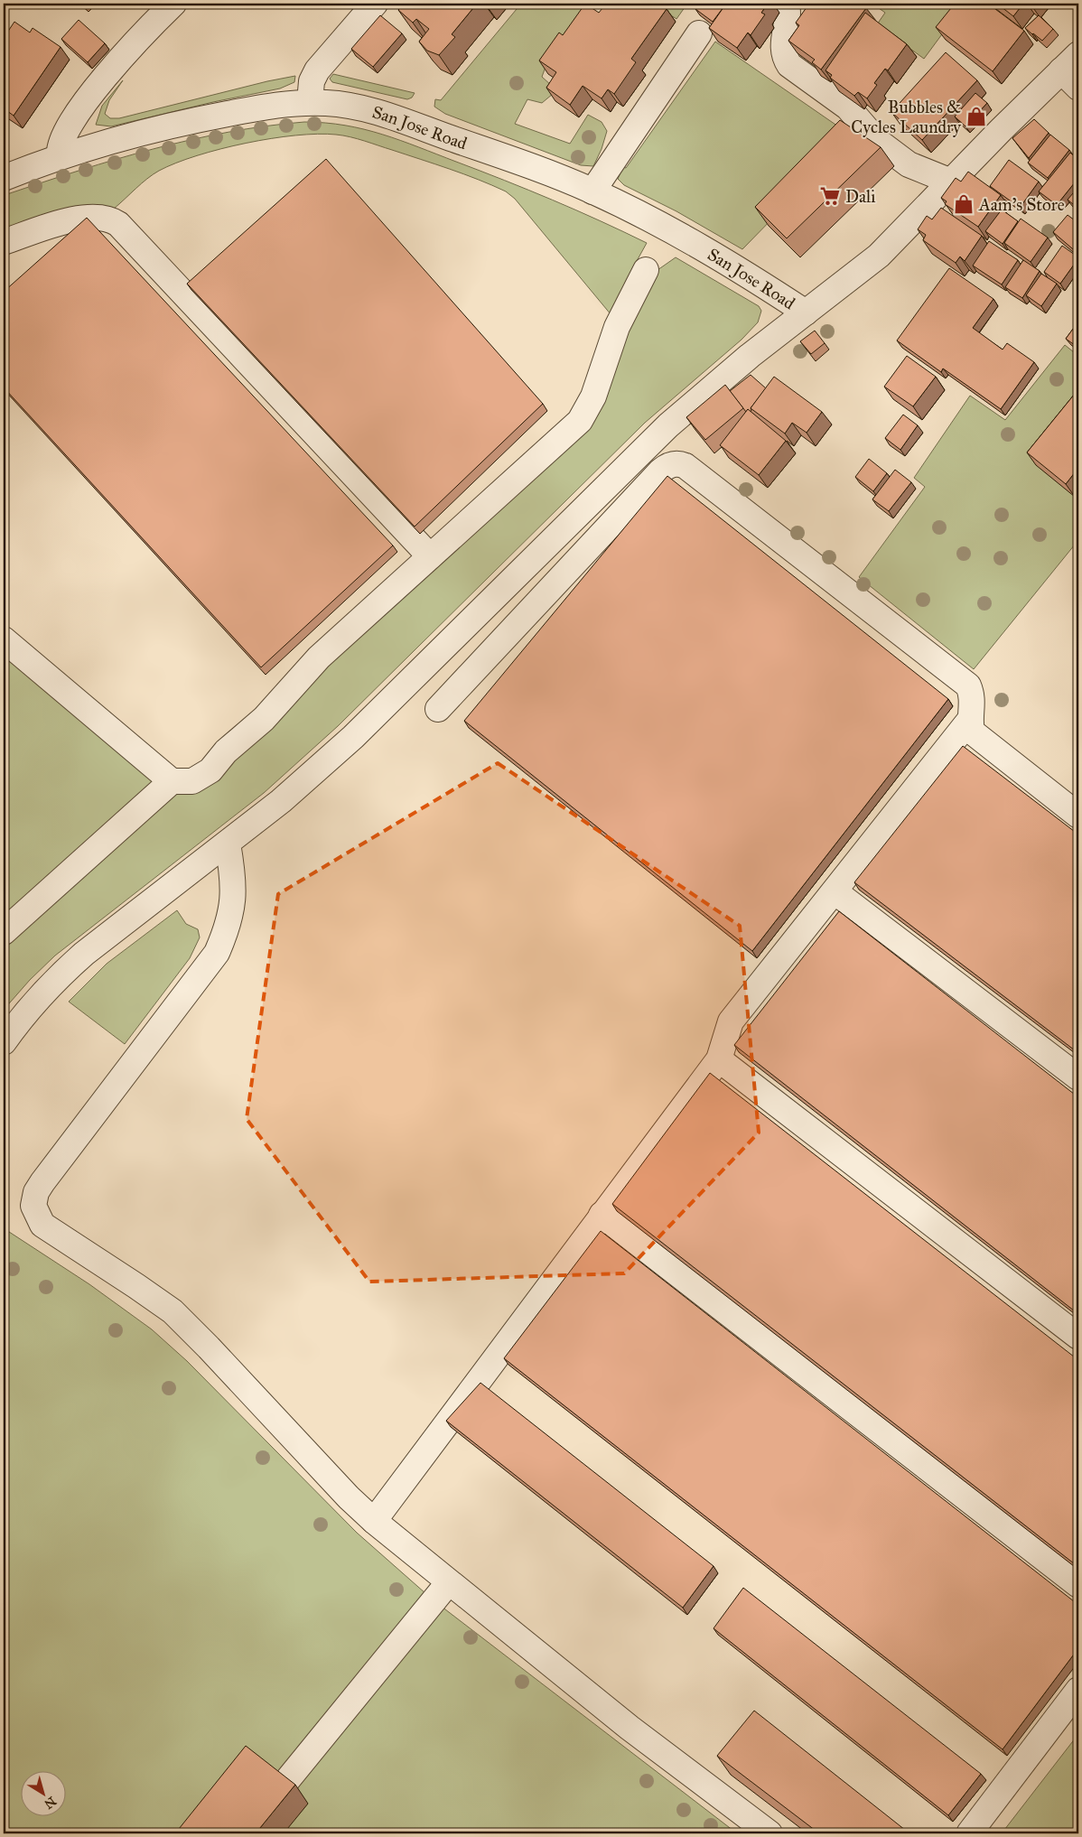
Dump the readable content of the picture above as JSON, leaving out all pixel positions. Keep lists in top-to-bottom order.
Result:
{
  "streets": {
    "street": ["San Jose Road"]
  },
  "places": {
    "shop": ["Bubbles & Cycles Laundry", "Aam's Store"],
    "supermarket": ["Dali"]
  },
  "north": "bottom right"
}
